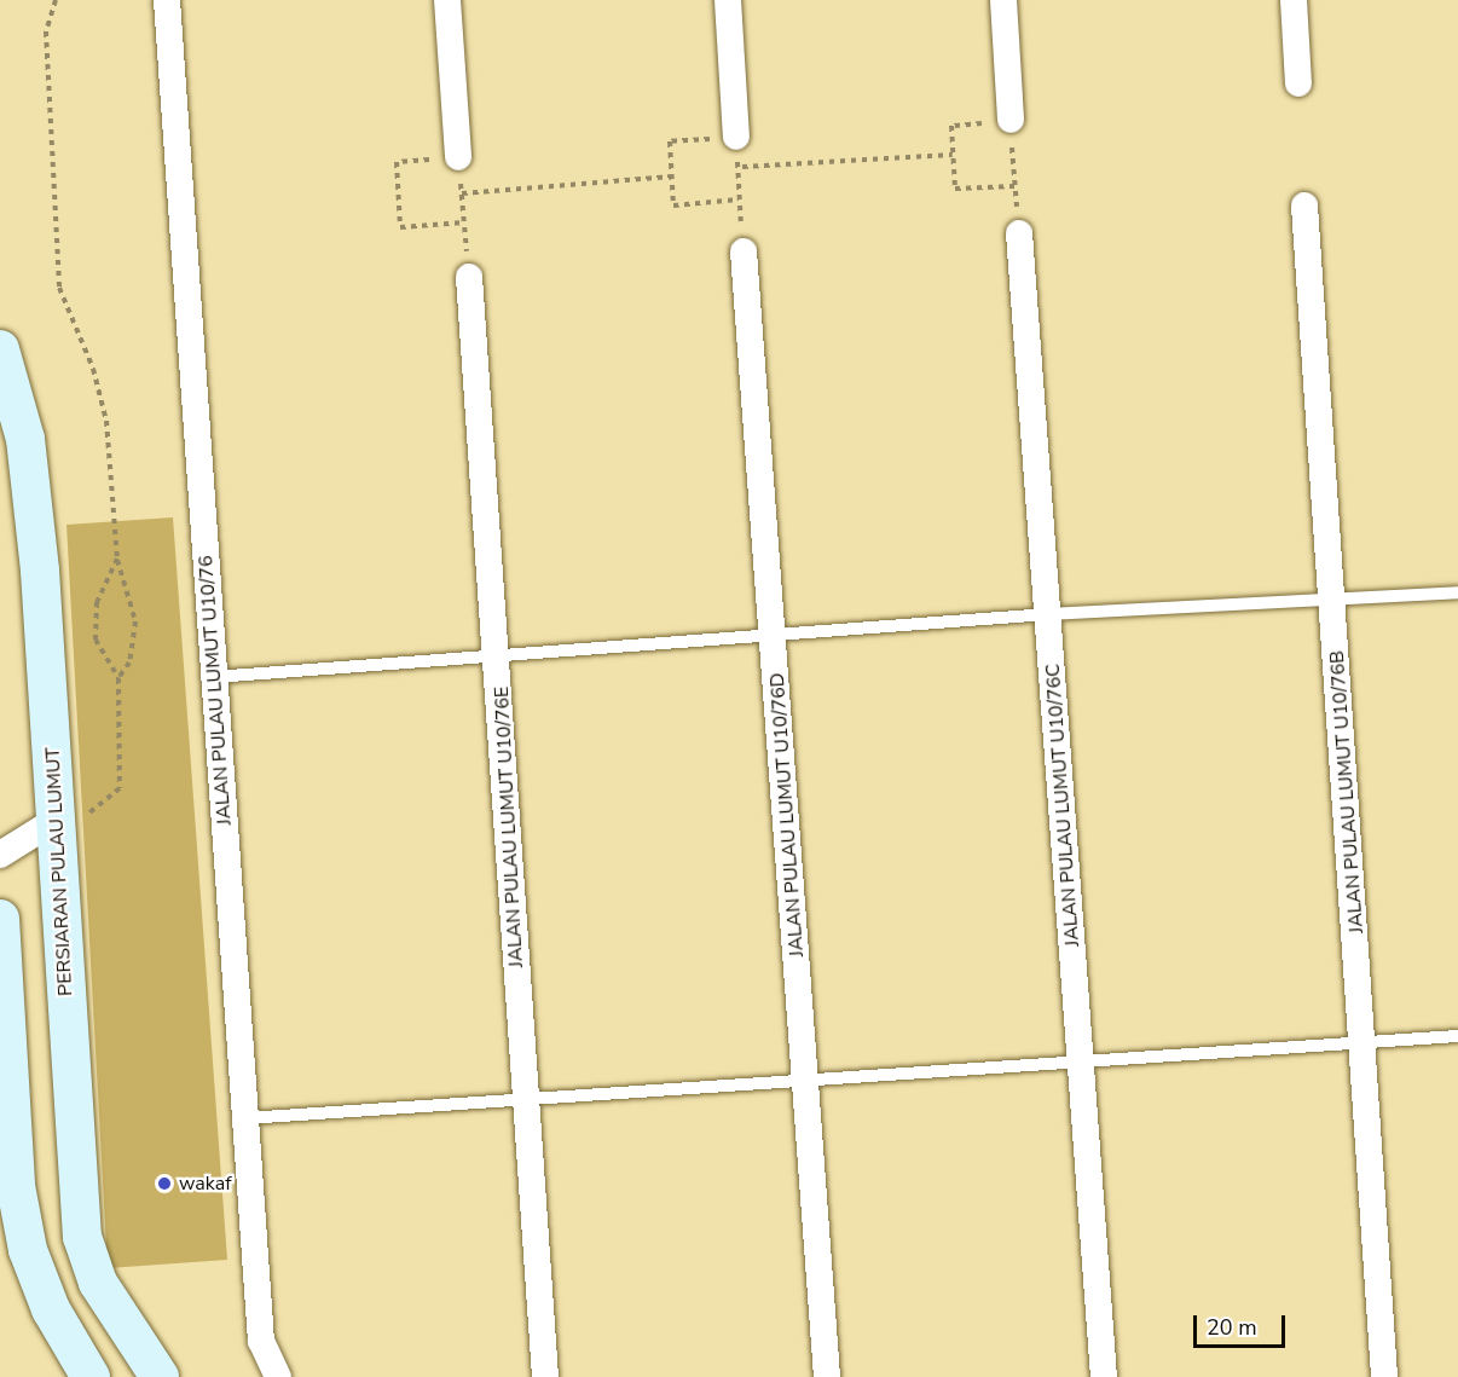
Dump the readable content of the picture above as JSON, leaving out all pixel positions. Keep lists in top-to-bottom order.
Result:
{
  "streets": {
    "street": [
      "JALAN PULAU LUMUT U10/76",
      "JALAN PULAU LUMUT U10/76B",
      "JALAN PULAU LUMUT U10/76C",
      "JALAN PULAU LUMUT U10/76D",
      "JALAN PULAU LUMUT U10/76E",
      "PERSIARAN PULAU LUMUT"
    ]
  },
  "places": ["wakaf"],
  "scale_bar": "20 m"
}
